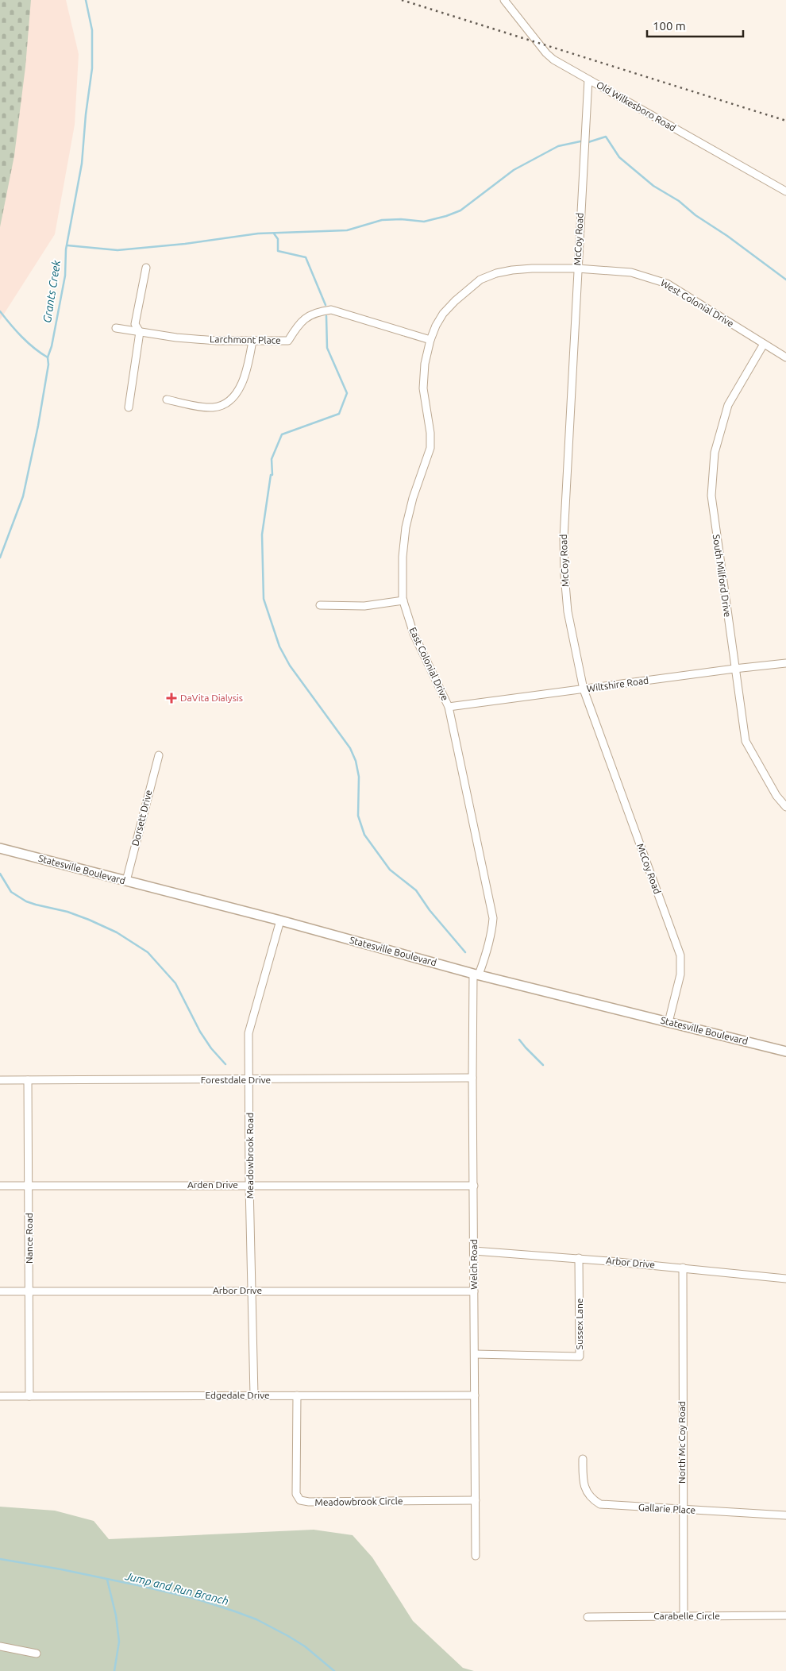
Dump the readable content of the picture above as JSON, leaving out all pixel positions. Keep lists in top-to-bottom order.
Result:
{
  "streets": {
    "main road": ["Statesville Boulevard"],
    "street": [
      "Old Wilkesboro Road",
      "McCoy Road",
      "West Colonial Drive",
      "Larchmont Place",
      "South Milford Drive",
      "East Colonial Drive",
      "Wiltshire Road",
      "Dorsett Drive",
      "Forestdale Drive",
      "Meadowbrook Road",
      "Arden Drive",
      "Nance Road",
      "Arbor Drive",
      "Welch Road",
      "Sussex Lane",
      "Edgedale Drive",
      "North Mc Coy Road",
      "Meadowbrook Circle",
      "Gallarie Place",
      "Carabelle Circle"
    ]
  },
  "crossings": [
    ["Old Wilkesboro Road", "McCoy Road"],
    ["McCoy Road", "West Colonial Drive"],
    ["McCoy Road", "East Colonial Drive"],
    ["McCoy Road", "Wiltshire Road"],
    ["McCoy Road", "Statesville Boulevard"],
    ["West Colonial Drive", "South Milford Drive"],
    ["West Colonial Drive", "East Colonial Drive"],
    ["Larchmont Place", "East Colonial Drive"],
    ["South Milford Drive", "Wiltshire Road"],
    ["East Colonial Drive", "Wiltshire Road"],
    ["East Colonial Drive", "Statesville Boulevard"],
    ["East Colonial Drive", "Welch Road"],
    ["Dorsett Drive", "Statesville Boulevard"],
    ["Statesville Boulevard", "Meadowbrook Road"],
    ["Statesville Boulevard", "Welch Road"],
    ["Forestdale Drive", "Meadowbrook Road"],
    ["Forestdale Drive", "Nance Road"],
    ["Forestdale Drive", "Welch Road"],
    ["Meadowbrook Road", "Arden Drive"],
    ["Meadowbrook Road", "Arbor Drive"],
    ["Meadowbrook Road", "Edgedale Drive"],
    ["Arden Drive", "Nance Road"],
    ["Arden Drive", "Welch Road"],
    ["Nance Road", "Arbor Drive"],
    ["Nance Road", "Edgedale Drive"],
    ["Arbor Drive", "Welch Road"],
    ["Arbor Drive", "Sussex Lane"],
    ["Arbor Drive", "North Mc Coy Road"],
    ["Welch Road", "Sussex Lane"],
    ["Welch Road", "Edgedale Drive"],
    ["Welch Road", "Meadowbrook Circle"],
    ["Edgedale Drive", "Meadowbrook Circle"],
    ["North Mc Coy Road", "Gallarie Place"],
    ["North Mc Coy Road", "Carabelle Circle"]
  ],
  "water": ["Grants Creek", "Jump and Run Branch"],
  "places": {
    "health": ["DaVita Dialysis"]
  },
  "scale_bar": "100 m"
}
